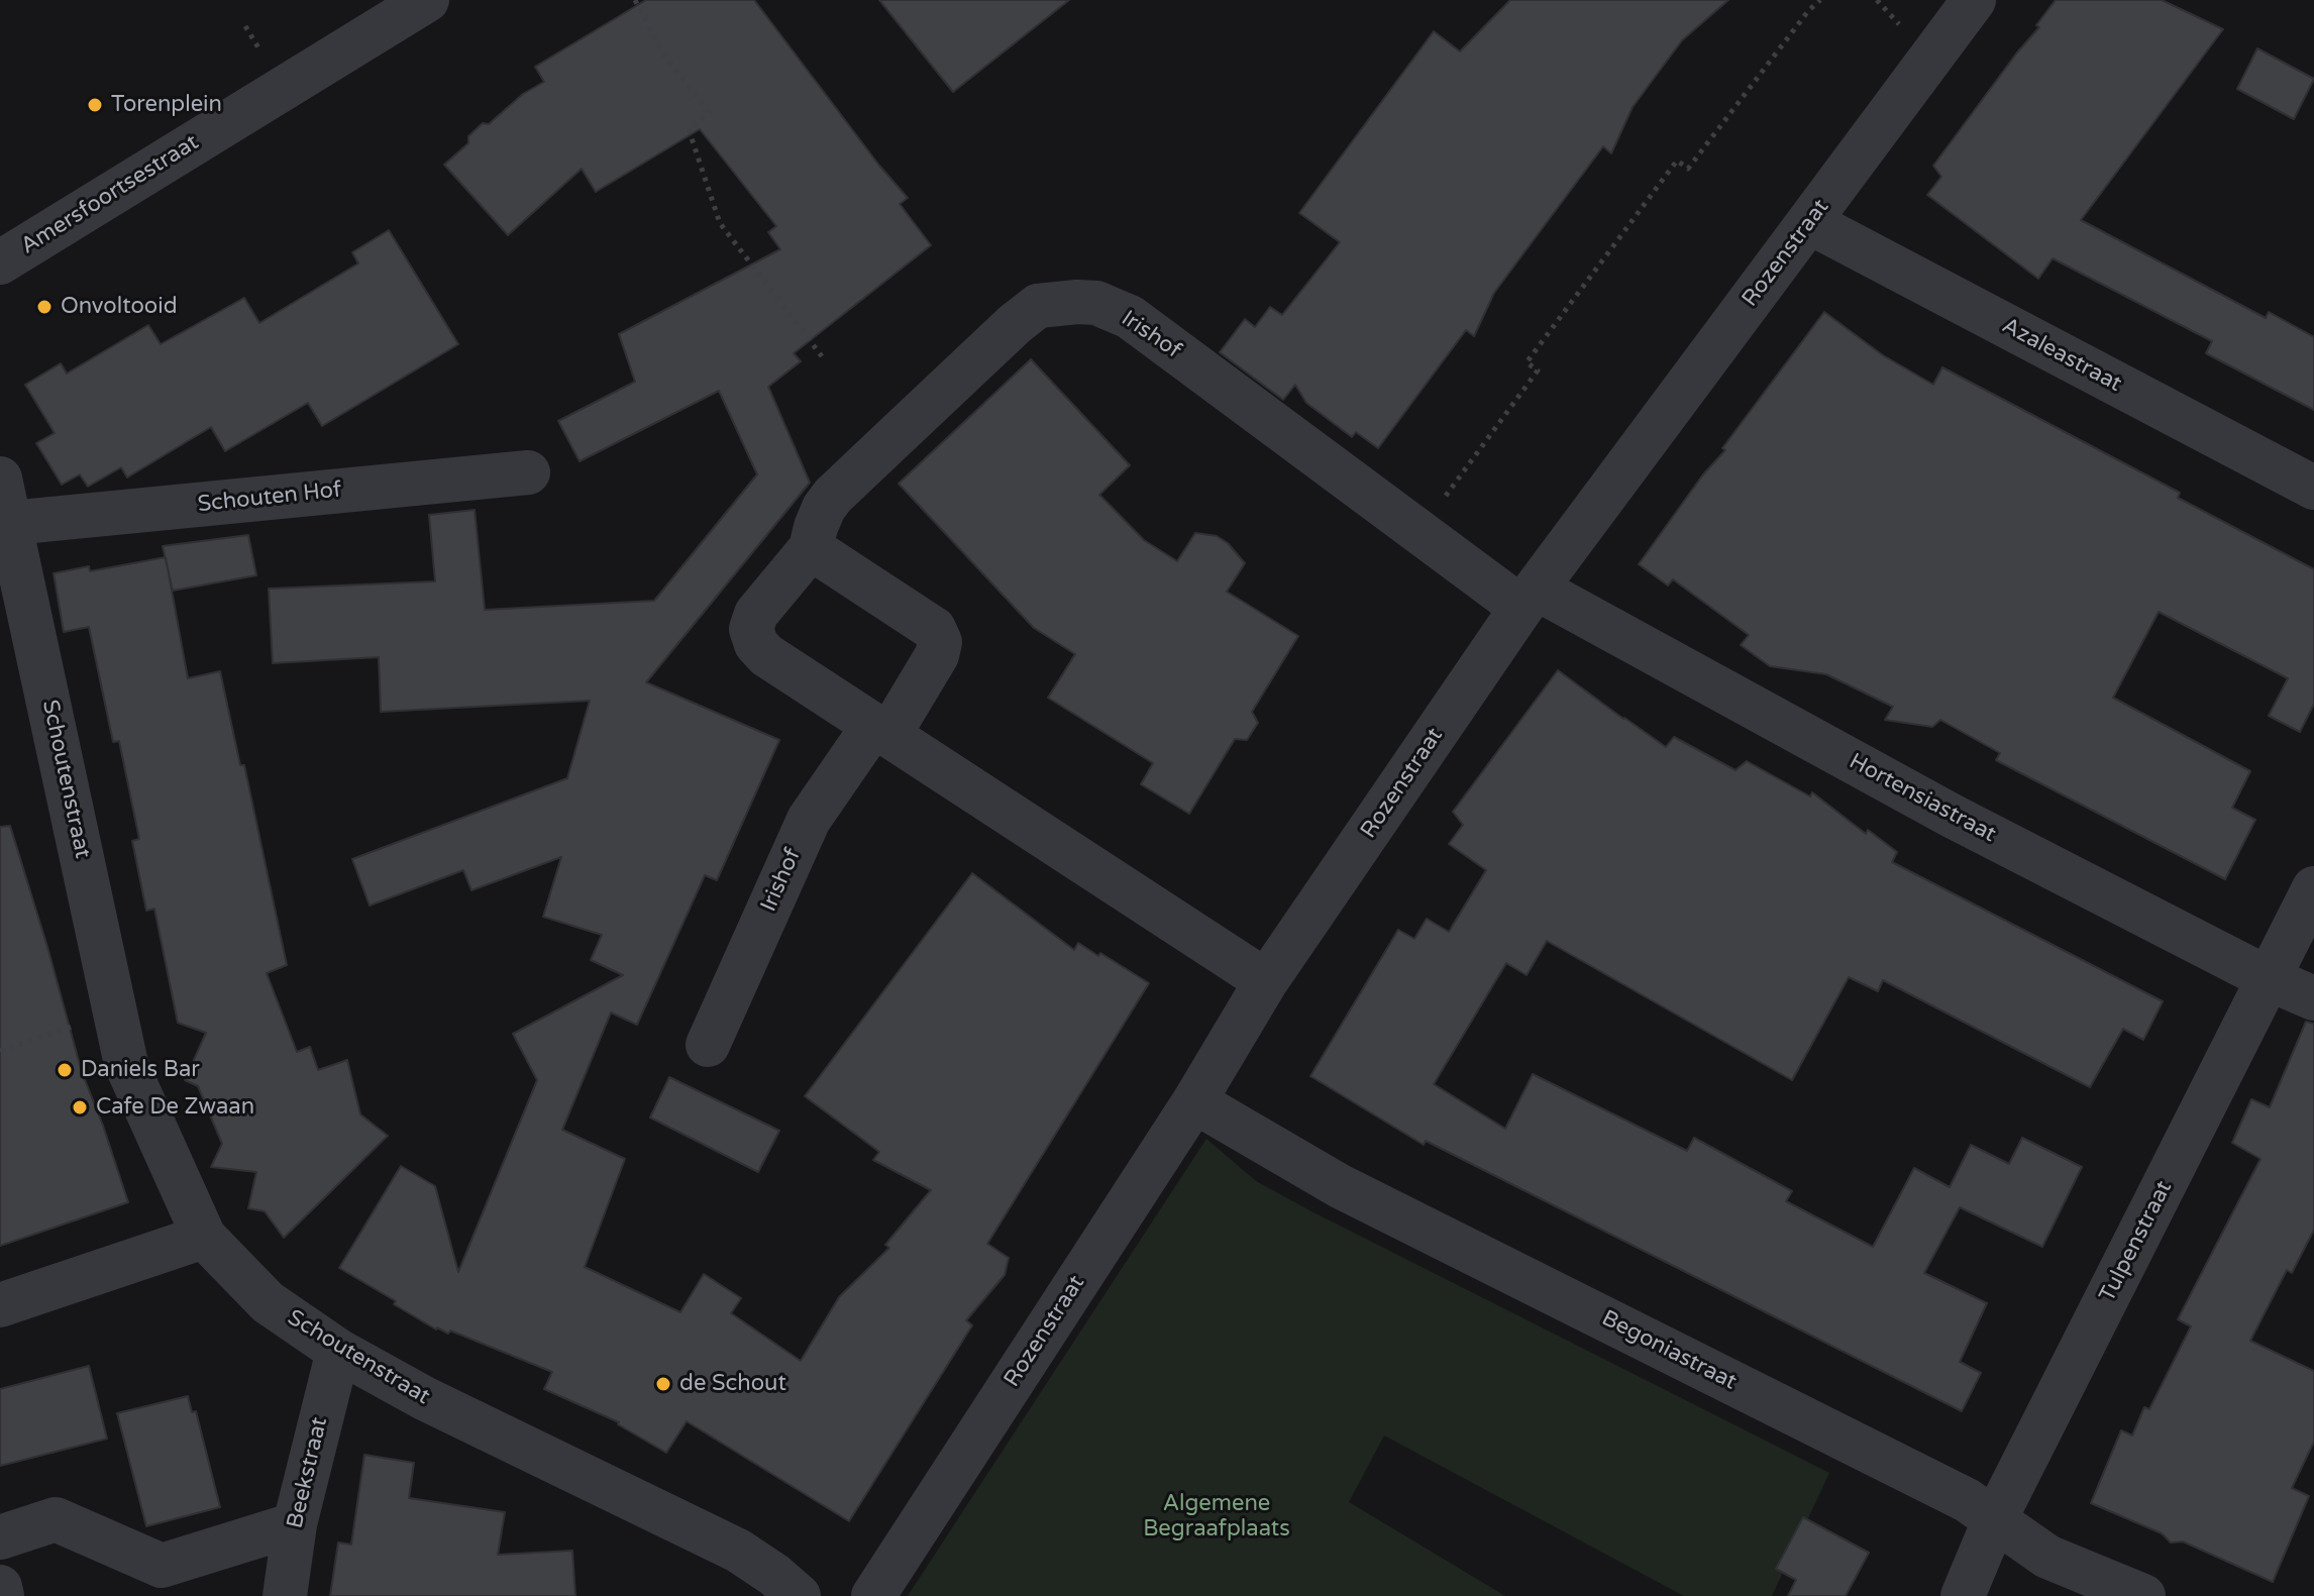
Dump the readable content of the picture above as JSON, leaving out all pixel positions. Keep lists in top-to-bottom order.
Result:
{
  "streets": {
    "street": [
      "Amersfoortsestraat",
      "Rozenstraat",
      "Irishof",
      "Azaleastraat",
      "Schouten Hof",
      "Schoutenstraat",
      "Hortensiastraat",
      "Tulpenstraat",
      "Begoniastraat",
      "Beekstraat"
    ]
  },
  "crossings": [
    ["Rozenstraat", "Irishof"],
    ["Rozenstraat", "Azaleastraat"],
    ["Rozenstraat", "Hortensiastraat"],
    ["Rozenstraat", "Begoniastraat"],
    ["Irishof", "Hortensiastraat"],
    ["Schouten Hof", "Schoutenstraat"],
    ["Schoutenstraat", "Beekstraat"],
    ["Hortensiastraat", "Tulpenstraat"],
    ["Tulpenstraat", "Begoniastraat"]
  ],
  "parks": ["Algemene Begraafplaats"],
  "places": [
    "Torenplein",
    "Onvoltooid",
    "Daniels Bar",
    "Cafe De Zwaan",
    "de Schout"
  ]
}
